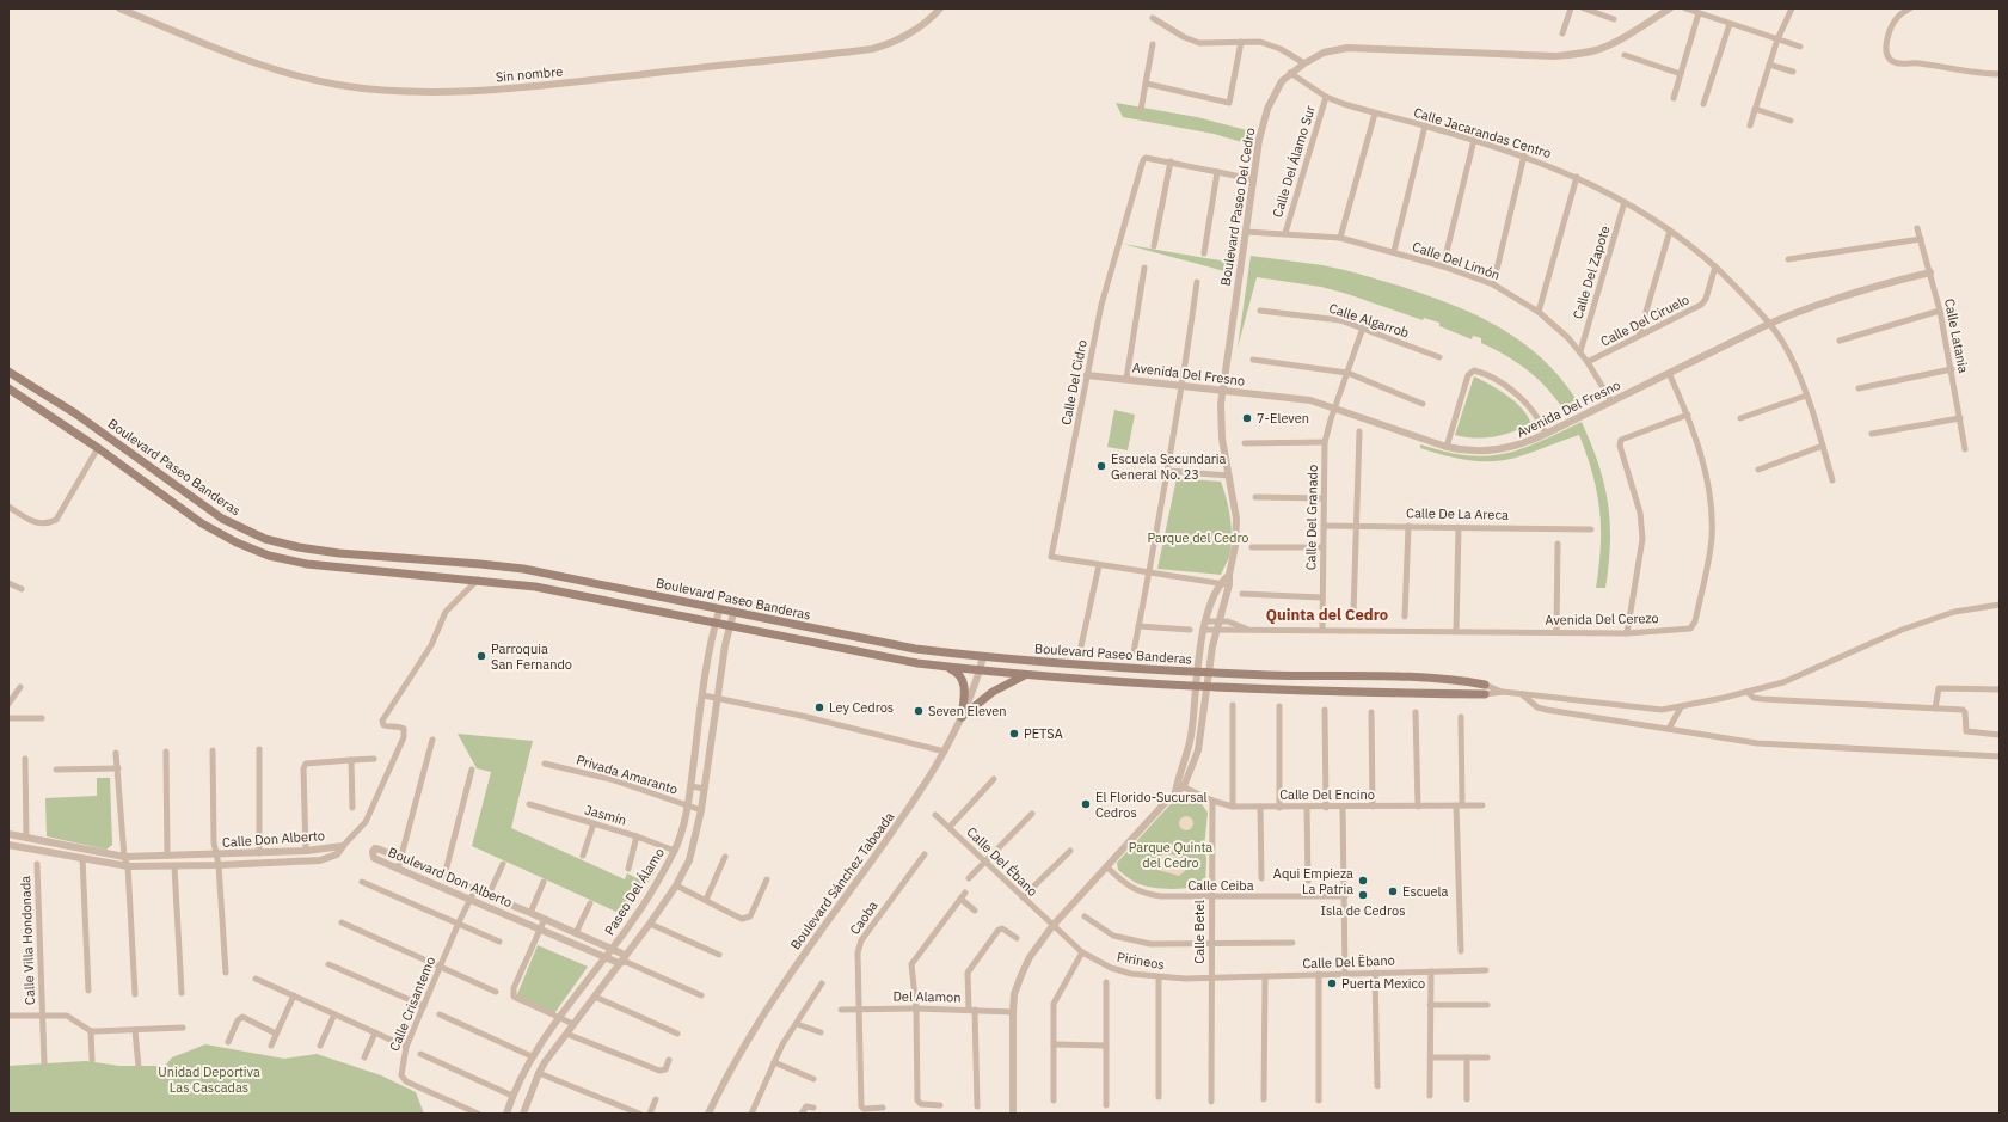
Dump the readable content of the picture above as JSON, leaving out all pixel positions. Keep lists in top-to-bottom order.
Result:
{
  "streets": {
    "main road": ["Boulevard Paseo Banderas"],
    "street": [
      "Sin nombre",
      "Calle Jacarandas Centro",
      "Calle Del Álamo Sur",
      "Boulevard Paseo Del Cedro",
      "Calle Del Limón",
      "Calle Del Zapote",
      "Calle Algarrob",
      "Calle Del Ciruelo",
      "Calle Latania",
      "Avenida Del Fresno",
      "Calle Del Cidro",
      "Calle De La Areca",
      "Calle Del Granado",
      "Avenida Del Cerezo",
      "Privada Amaranto",
      "Calle Del Encino",
      "Jasmín",
      "Calle Don Alberto",
      "Calle Del Ébano",
      "Boulevard Don Alberto",
      "Boulevard Sánchez Taboada",
      "Calle Ceiba",
      "Paseo Del Álamo",
      "Caoba",
      "Calle Betel",
      "Calle Villa Hondonada",
      "Pirineos",
      "Calle Del Ëbano",
      "Del Alamon",
      "Calle Crisantemo"
    ]
  },
  "crossings": [
    ["Calle Jacarandas Centro", "Calle Del Álamo Sur"],
    ["Calle Jacarandas Centro", "Boulevard Paseo Del Cedro"],
    ["Calle Jacarandas Centro", "Calle Del Zapote"],
    ["Calle Jacarandas Centro", "Calle Del Ciruelo"],
    ["Calle Jacarandas Centro", "Avenida Del Fresno"],
    ["Calle Del Álamo Sur", "Calle Del Limón"],
    ["Boulevard Paseo Del Cedro", "Calle Del Limón"],
    ["Boulevard Paseo Del Cedro", "Avenida Del Fresno"],
    ["Boulevard Paseo Del Cedro", "Calle Del Cidro"],
    ["Calle Del Limón", "Calle Del Zapote"],
    ["Calle Del Limón", "Calle Del Ciruelo"],
    ["Calle Del Limón", "Avenida Del Fresno"],
    ["Calle Algarrob", "Calle Del Granado"],
    ["Calle Latania", "Avenida Del Fresno"],
    ["Avenida Del Fresno", "Calle Del Cidro"],
    ["Avenida Del Fresno", "Calle Del Granado"],
    ["Avenida Del Fresno", "Avenida Del Cerezo"],
    ["Boulevard Paseo Banderas", "Boulevard Sánchez Taboada"],
    ["Boulevard Paseo Banderas", "Paseo Del Álamo"],
    ["Calle De La Areca", "Calle Del Granado"],
    ["Calle Del Granado", "Avenida Del Cerezo"],
    ["Privada Amaranto", "Paseo Del Álamo"],
    ["Calle Del Encino", "Calle Betel"],
    ["Jasmín", "Paseo Del Álamo"],
    ["Calle Del Ébano", "Pirineos"],
    ["Boulevard Don Alberto", "Paseo Del Álamo"],
    ["Boulevard Don Alberto", "Calle Crisantemo"],
    ["Calle Ceiba", "Calle Betel"],
    ["Caoba", "Del Alamon"],
    ["Calle Betel", "Pirineos"],
    ["Calle Betel", "Calle Del Ëbano"],
    ["Pirineos", "Calle Del Ëbano"]
  ],
  "districts": ["Quinta del Cedro"],
  "parks": ["Parque del Cedro", "Parque Quinta del Cedro", "Unidad Deportiva Las Cascadas"],
  "places": [
    "7-Eleven",
    "Escuela Secundaria General No. 23",
    "Parroquia San Fernando",
    "Ley Cedros",
    "Seven Eleven",
    "PETSA",
    "El Florido-Sucursal Cedros",
    "Aqui Empieza La Patria",
    "Escuela",
    "Isla de Cedros",
    "Puerta Mexico"
  ]
}
